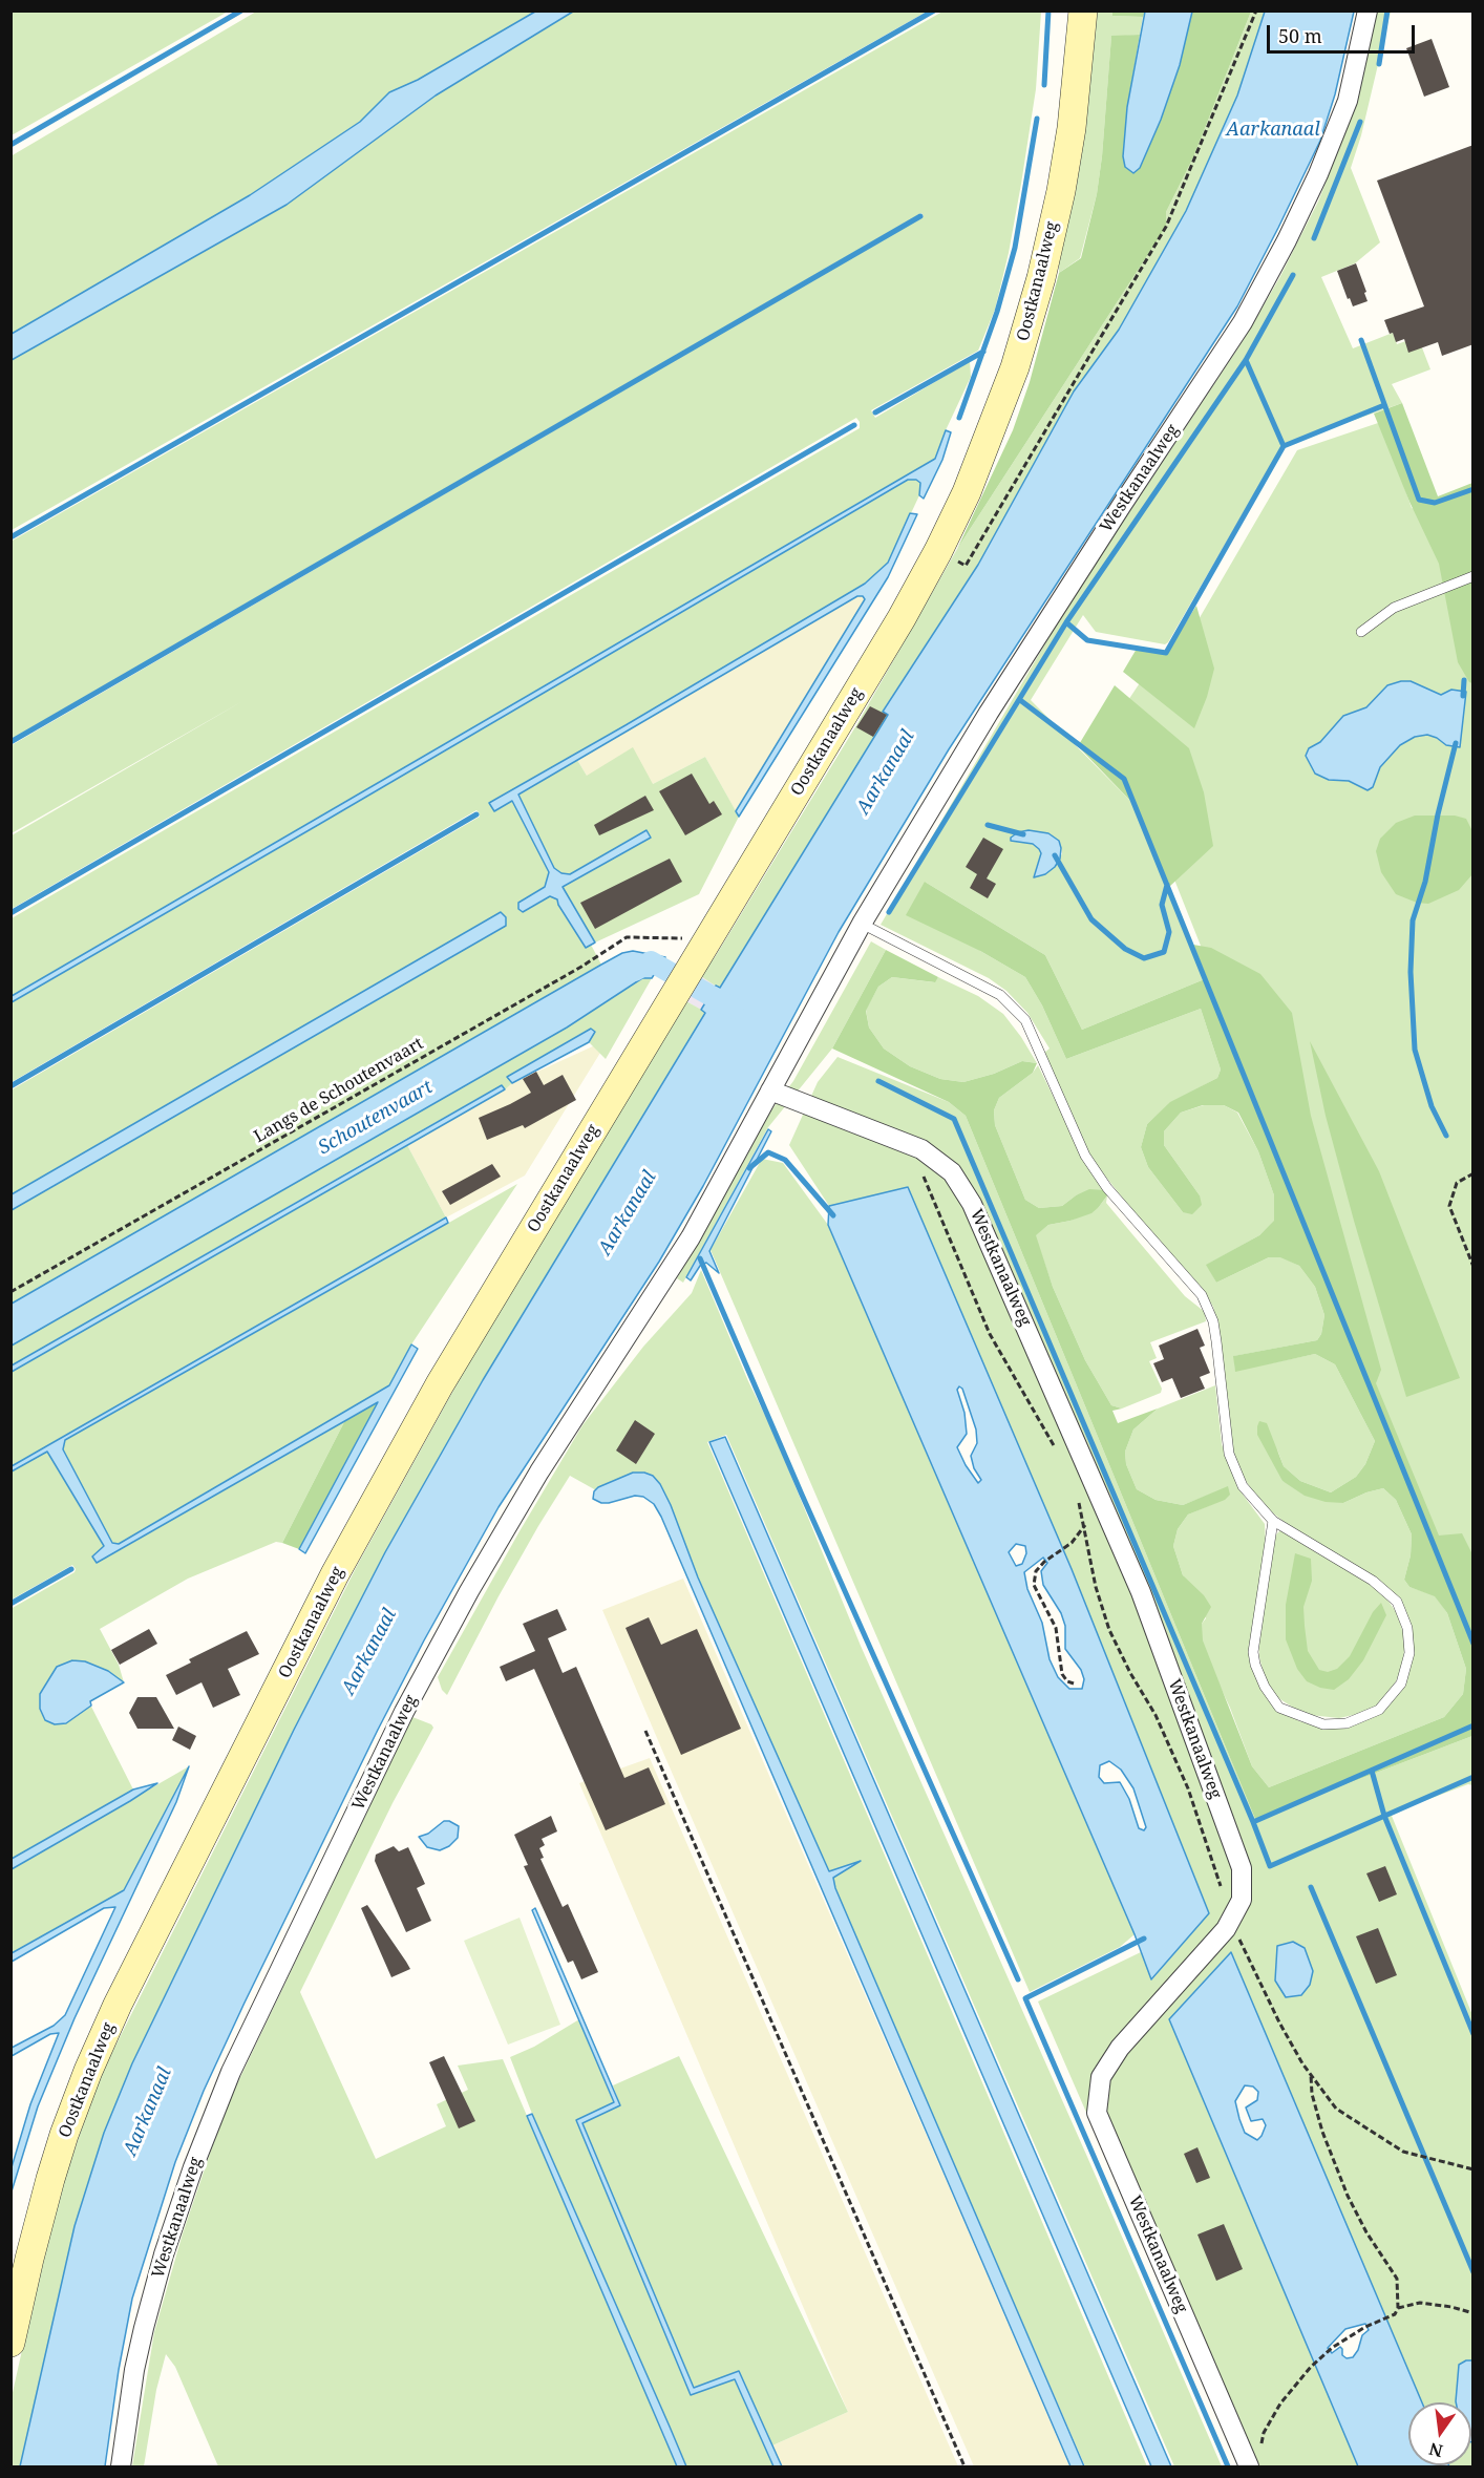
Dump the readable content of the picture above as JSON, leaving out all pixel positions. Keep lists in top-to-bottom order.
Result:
{
  "streets": {
    "main road": ["Oostkanaalweg"],
    "street": ["Westkanaalweg"],
    "path": ["Langs de Schoutenvaart"]
  },
  "crossings": [
    ["Oostkanaalweg", "Langs de Schoutenvaart"]
  ],
  "water": ["Aarkanaal", "Schoutenvaart"],
  "scale_bar": "50 m",
  "north": "bottom"
}
